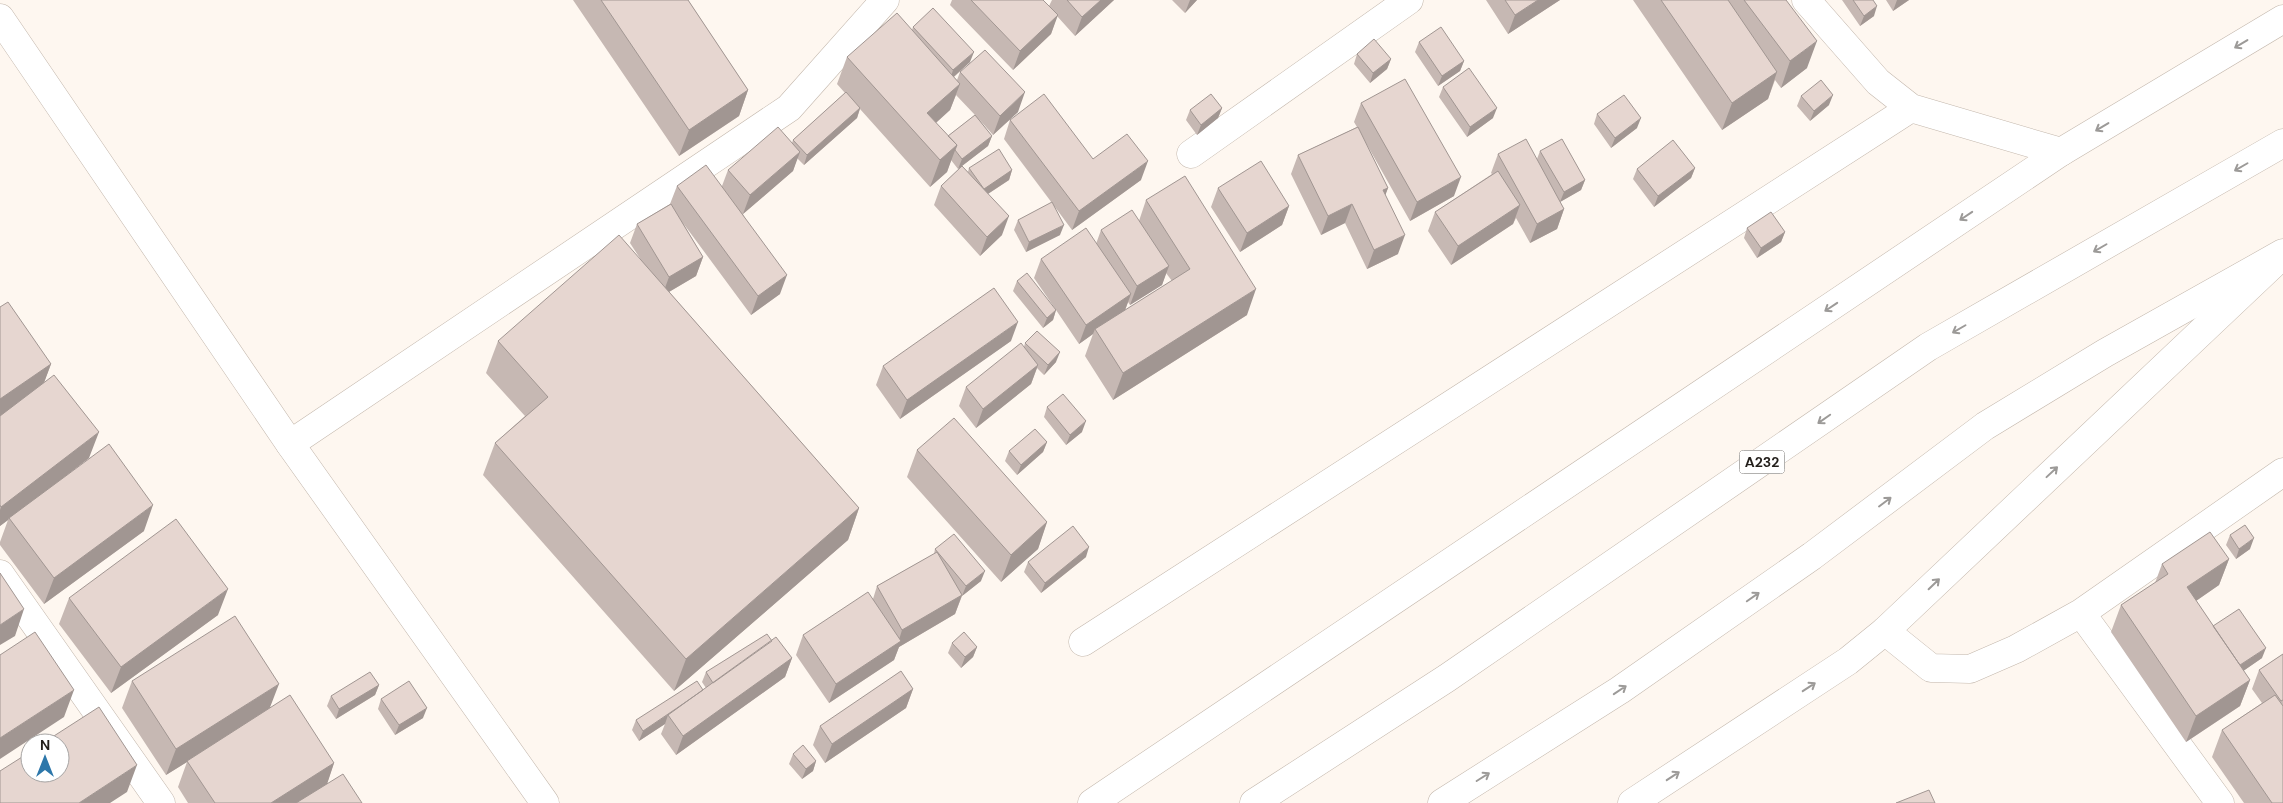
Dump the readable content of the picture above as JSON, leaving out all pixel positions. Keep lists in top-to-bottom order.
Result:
{
  "streets": {
    "main road": ["A232"]
  },
  "north": "top"
}
